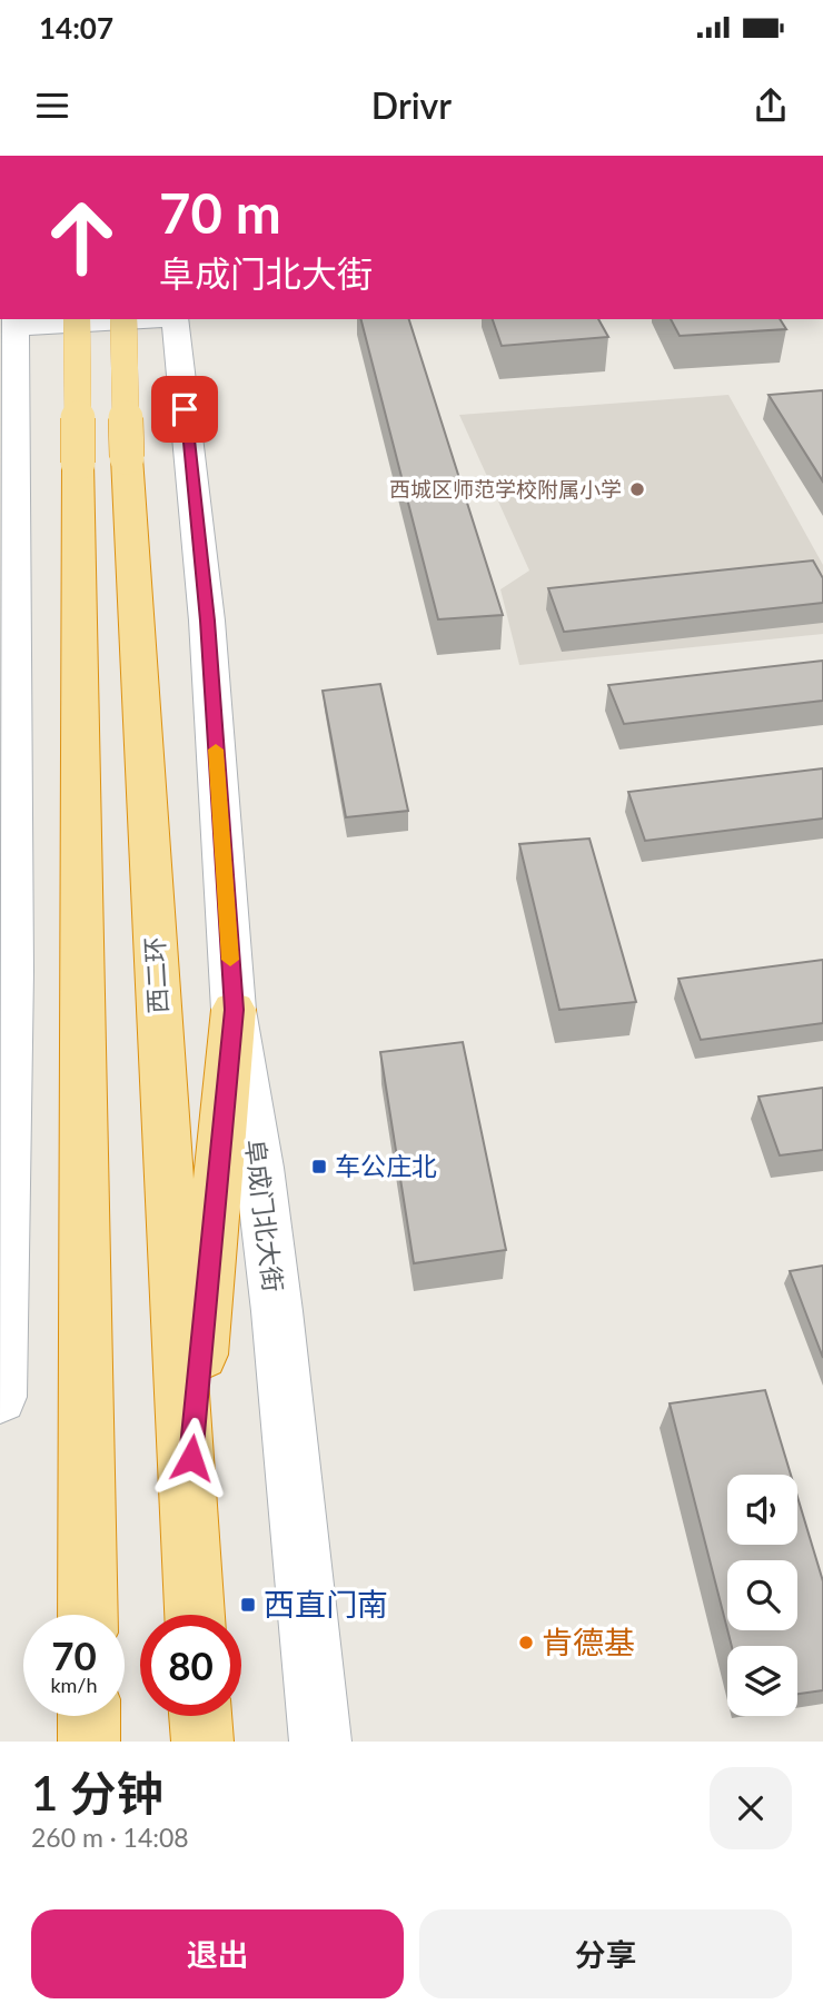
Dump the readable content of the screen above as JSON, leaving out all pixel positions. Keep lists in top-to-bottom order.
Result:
{
  "streets": {
    "highway": ["西二环"],
    "street": ["阜成门北大街"]
  },
  "places": {
    "other": ["西城区师范学校附属小学", "肯德基"],
    "transit": ["车公庄北", "西直门南"]
  },
  "page": {
    "status": "14:07",
    "header": "Drivr",
    "turn": ["70 m", "阜成门北大街"],
    "speed": "70 km/h",
    "limit": "80",
    "heading": ["1 分钟", "260 m · 14:08"],
    "buttons": ["退出", "分享"]
  }
}
